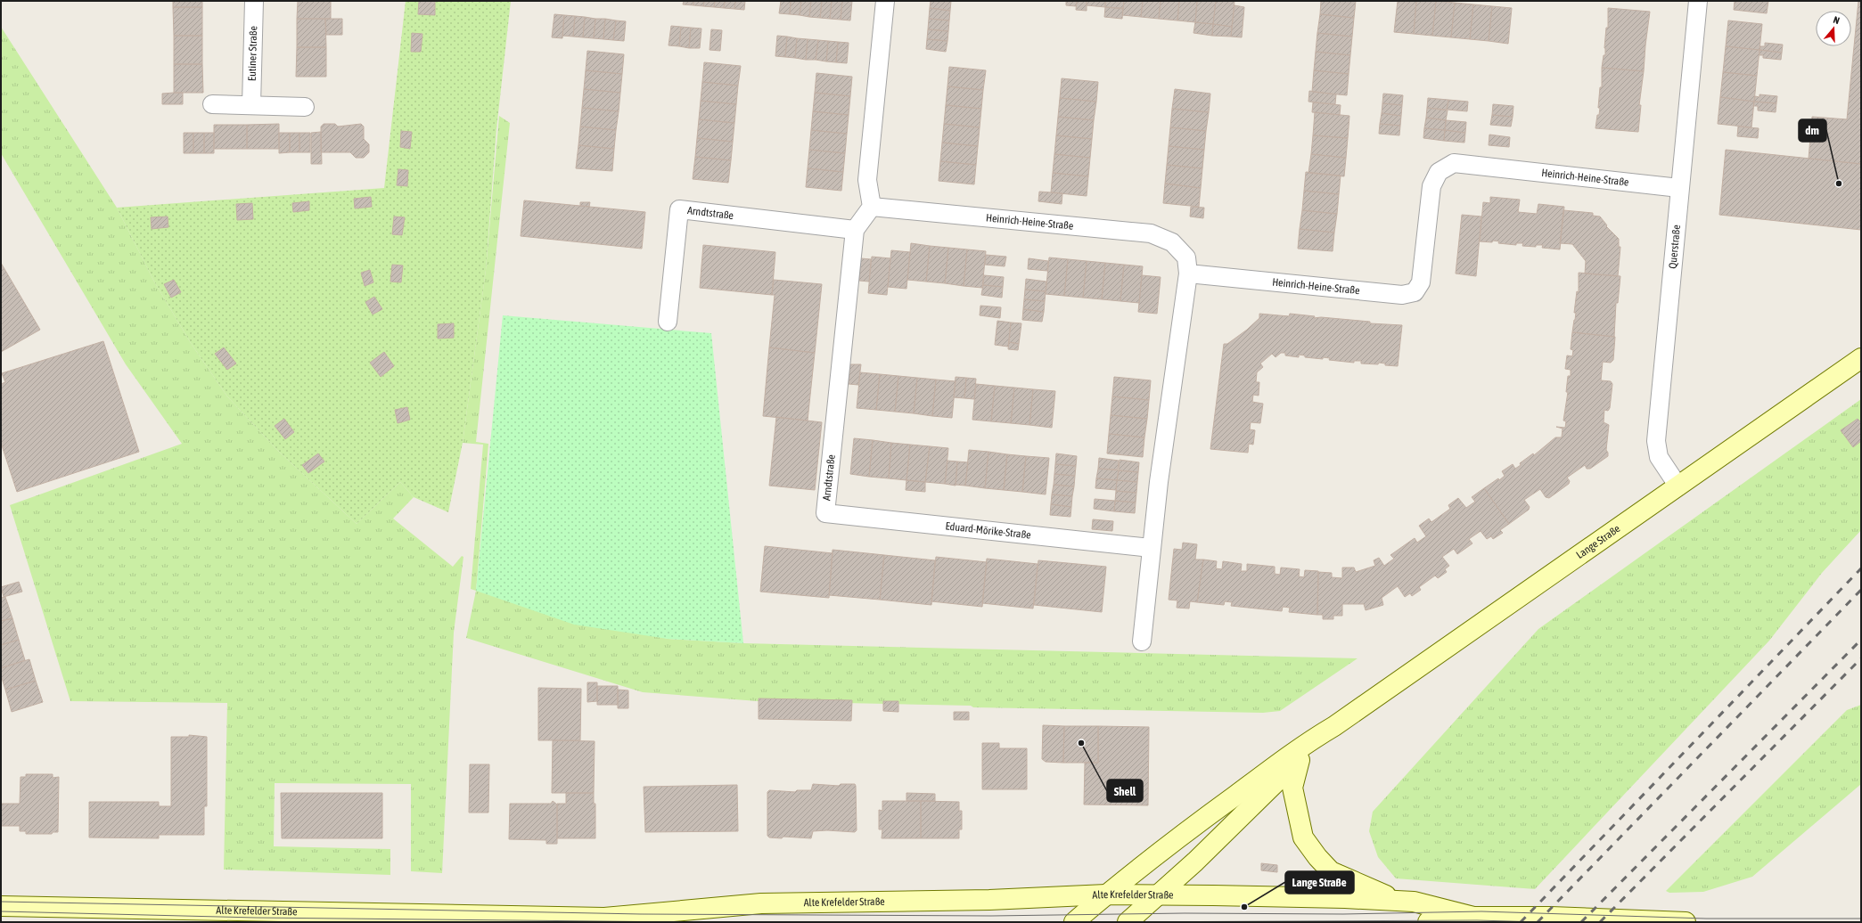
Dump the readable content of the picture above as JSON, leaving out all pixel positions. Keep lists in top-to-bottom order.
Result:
{
  "streets": {
    "street": [
      "Eutiner Straße",
      "Heinrich-Heine-Straße",
      "Arndtstraße",
      "Querstraße",
      "Eduard-Mörike-Straße",
      "Lange Straße",
      "Alte Krefelder Straße"
    ]
  },
  "crossings": [
    ["Heinrich-Heine-Straße", "Querstraße"],
    ["Arndtstraße", "Eduard-Mörike-Straße"],
    ["Querstraße", "Lange Straße"],
    ["Lange Straße", "Alte Krefelder Straße"]
  ],
  "places": ["dm", "Shell", "Lange Straße"],
  "north": "top"
}
